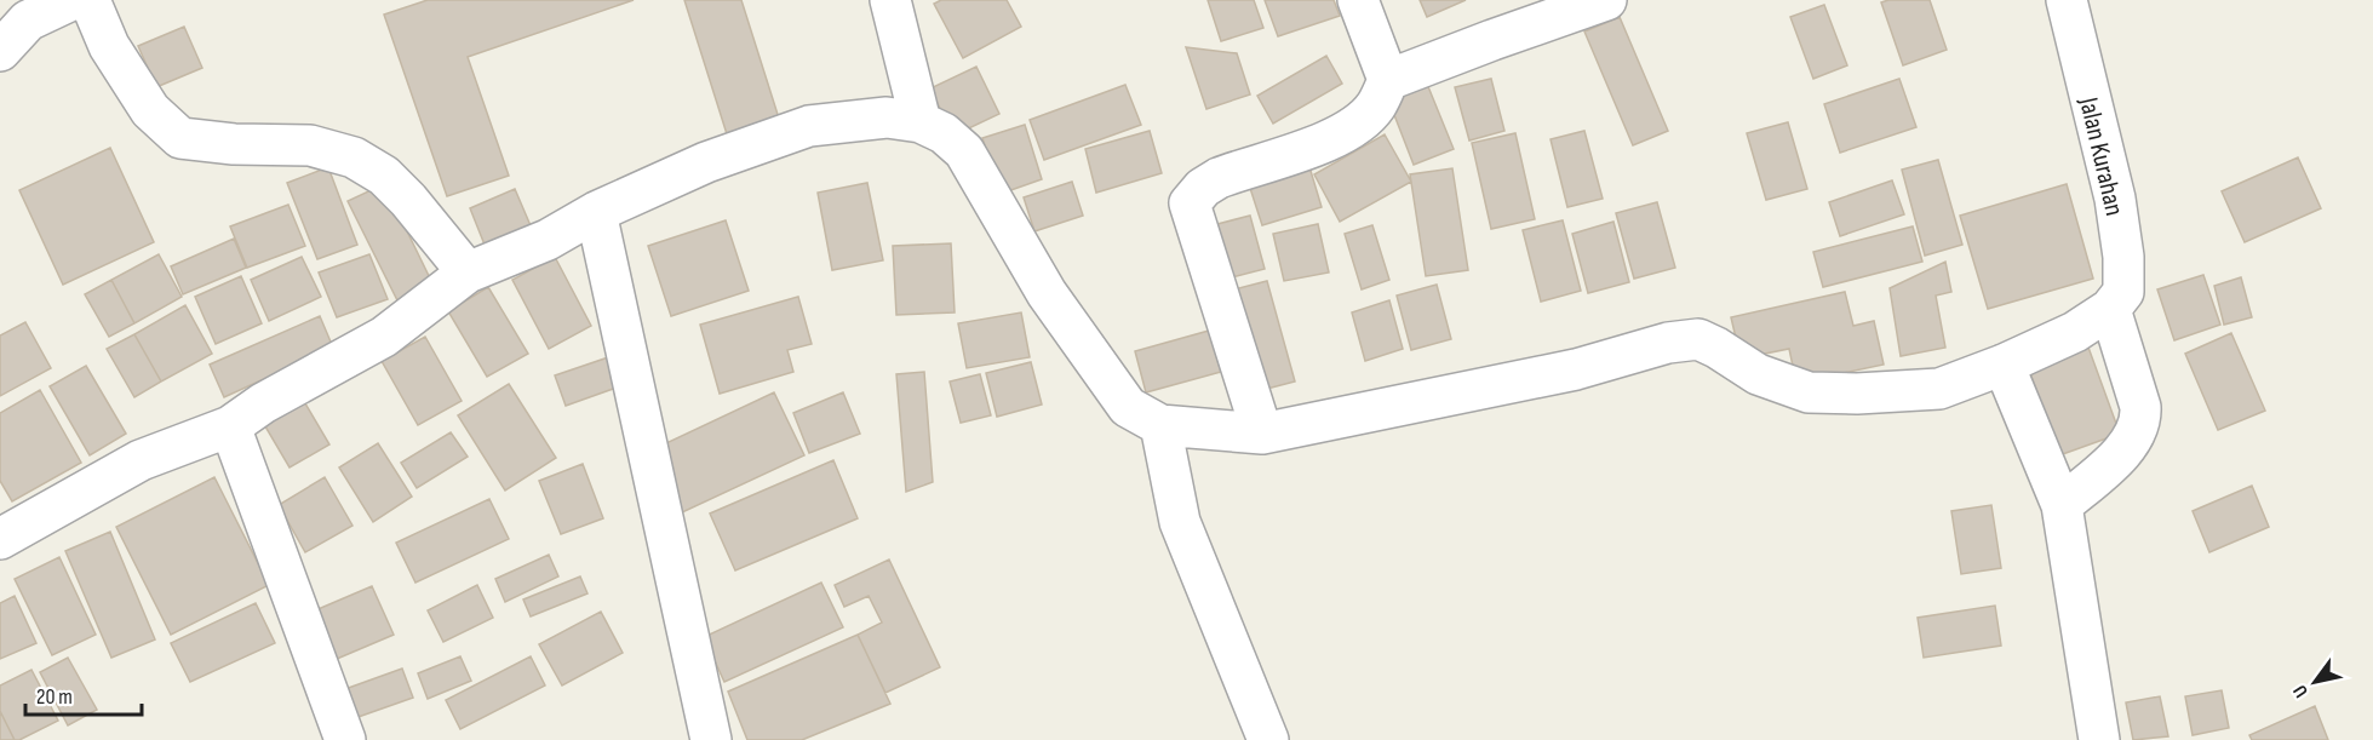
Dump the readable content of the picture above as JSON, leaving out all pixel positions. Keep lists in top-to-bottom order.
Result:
{
  "streets": {
    "street": ["Jalan Kurahan"]
  },
  "scale_bar": "20 m",
  "north": "bottom left"
}
